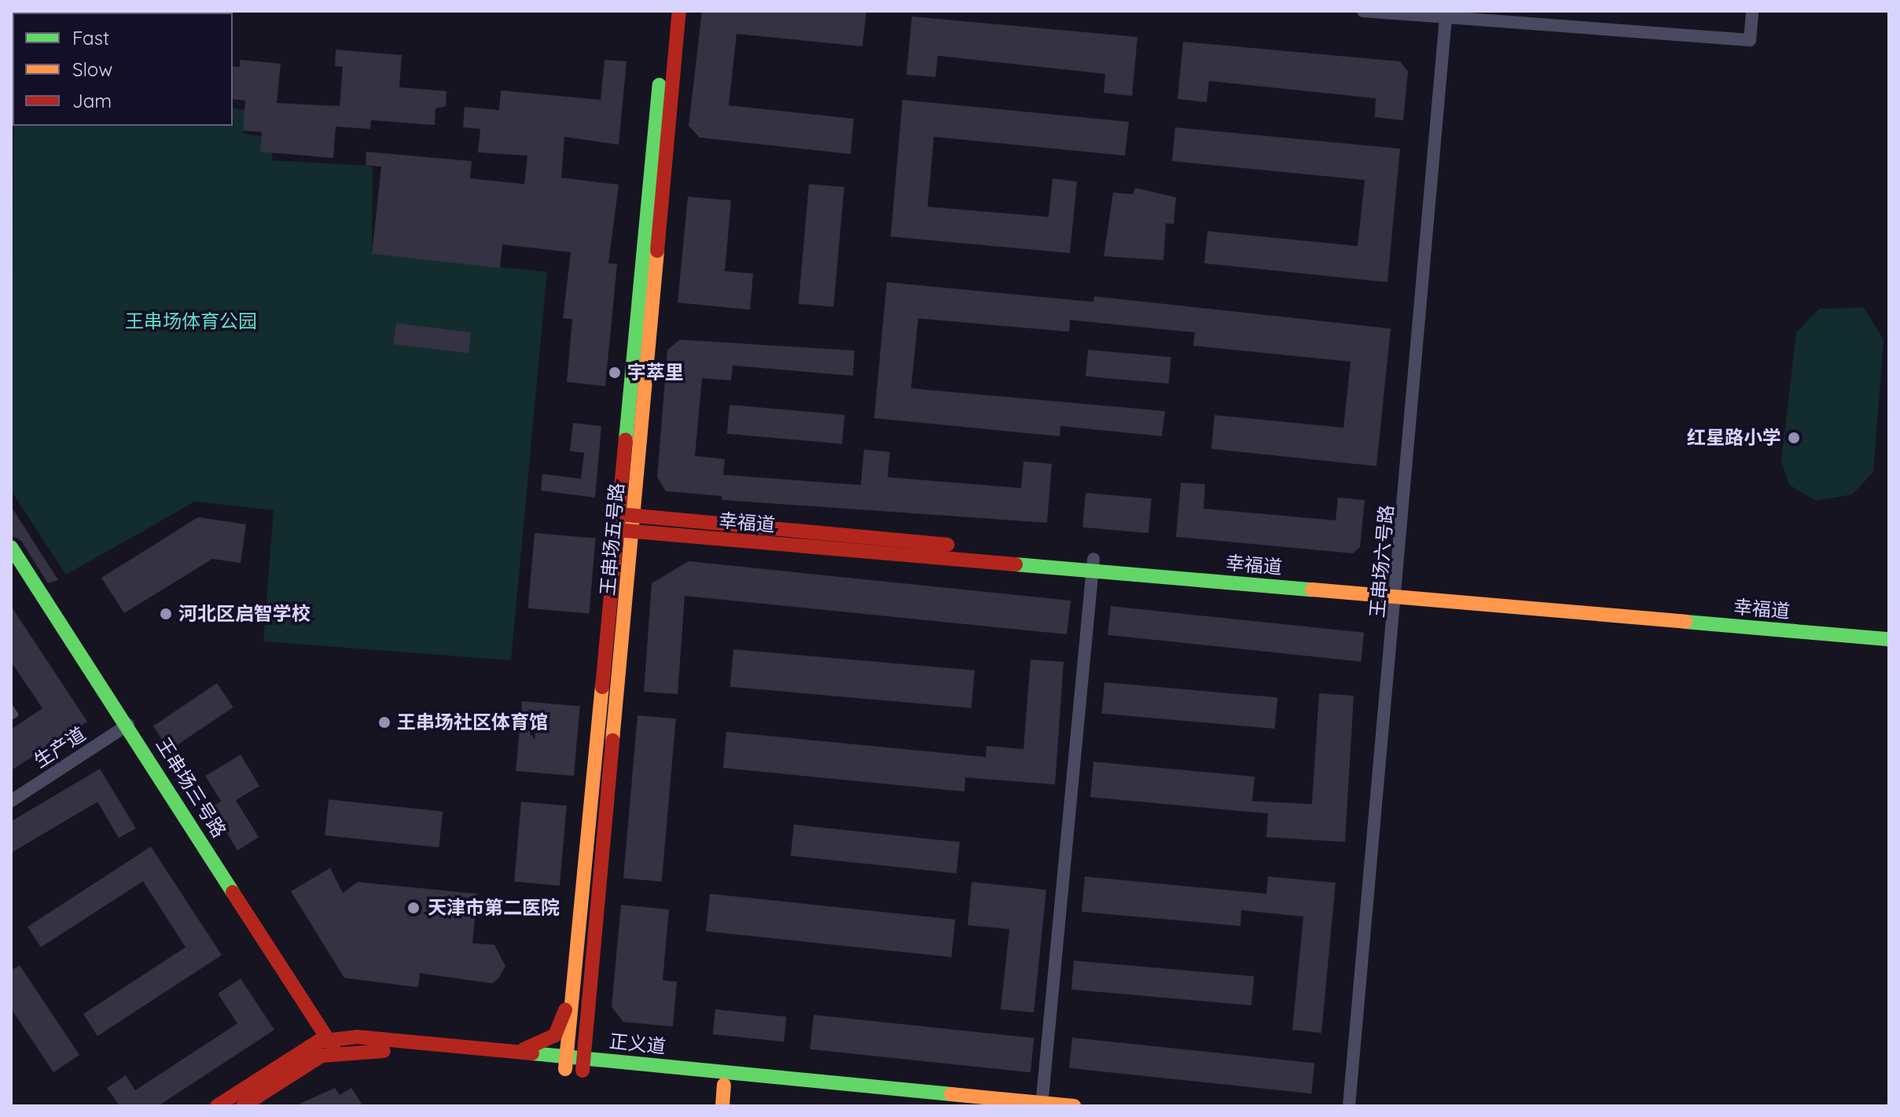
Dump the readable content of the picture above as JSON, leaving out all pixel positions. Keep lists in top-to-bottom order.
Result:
{
  "streets": {
    "street": [
      "幸福道",
      "王串场五号路",
      "王串场六号路",
      "生产道",
      "王串场三号路",
      "正义道"
    ]
  },
  "crossings": [
    ["幸福道", "王串场五号路"],
    ["幸福道", "王串场六号路"],
    ["王串场五号路", "正义道"],
    ["生产道", "王串场三号路"],
    ["王串场三号路", "正义道"]
  ],
  "parks": ["王串场体育公园"],
  "places": [
    "宇萃里",
    "红星路小学",
    "河北区启智学校",
    "王串场社区体育馆",
    "天津市第二医院"
  ],
  "legend": ["Fast", "Slow", "Jam"]
}
